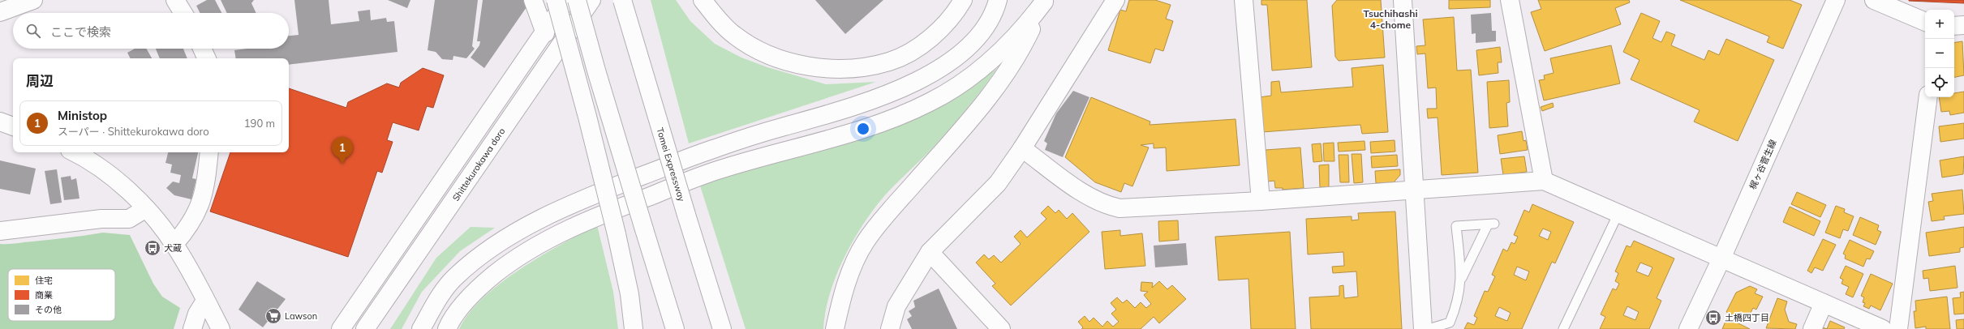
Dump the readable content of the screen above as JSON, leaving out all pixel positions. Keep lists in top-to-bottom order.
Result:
{
  "streets": {
    "main road": ["Shittekurokawa doro", "Tomei Expressway", "梶ヶ谷菅生線"]
  },
  "districts": ["Tsuchihashi 4-chome"],
  "places": {
    "bus stop": ["犬蔵", "土橋四丁目"],
    "supermarket": ["Lawson"]
  },
  "legend": ["住宅", "商業", "その他"],
  "page": {
    "map_buttons": ["+", "−"],
    "search": "ここで検索",
    "heading": "周辺",
    "list": [
      {
        "mark": "1",
        "name": "Ministop",
        "note": "スーパー · Shittekurokawa doro",
        "value": "190 m"
      }
    ],
    "pins": "1"
  }
}
